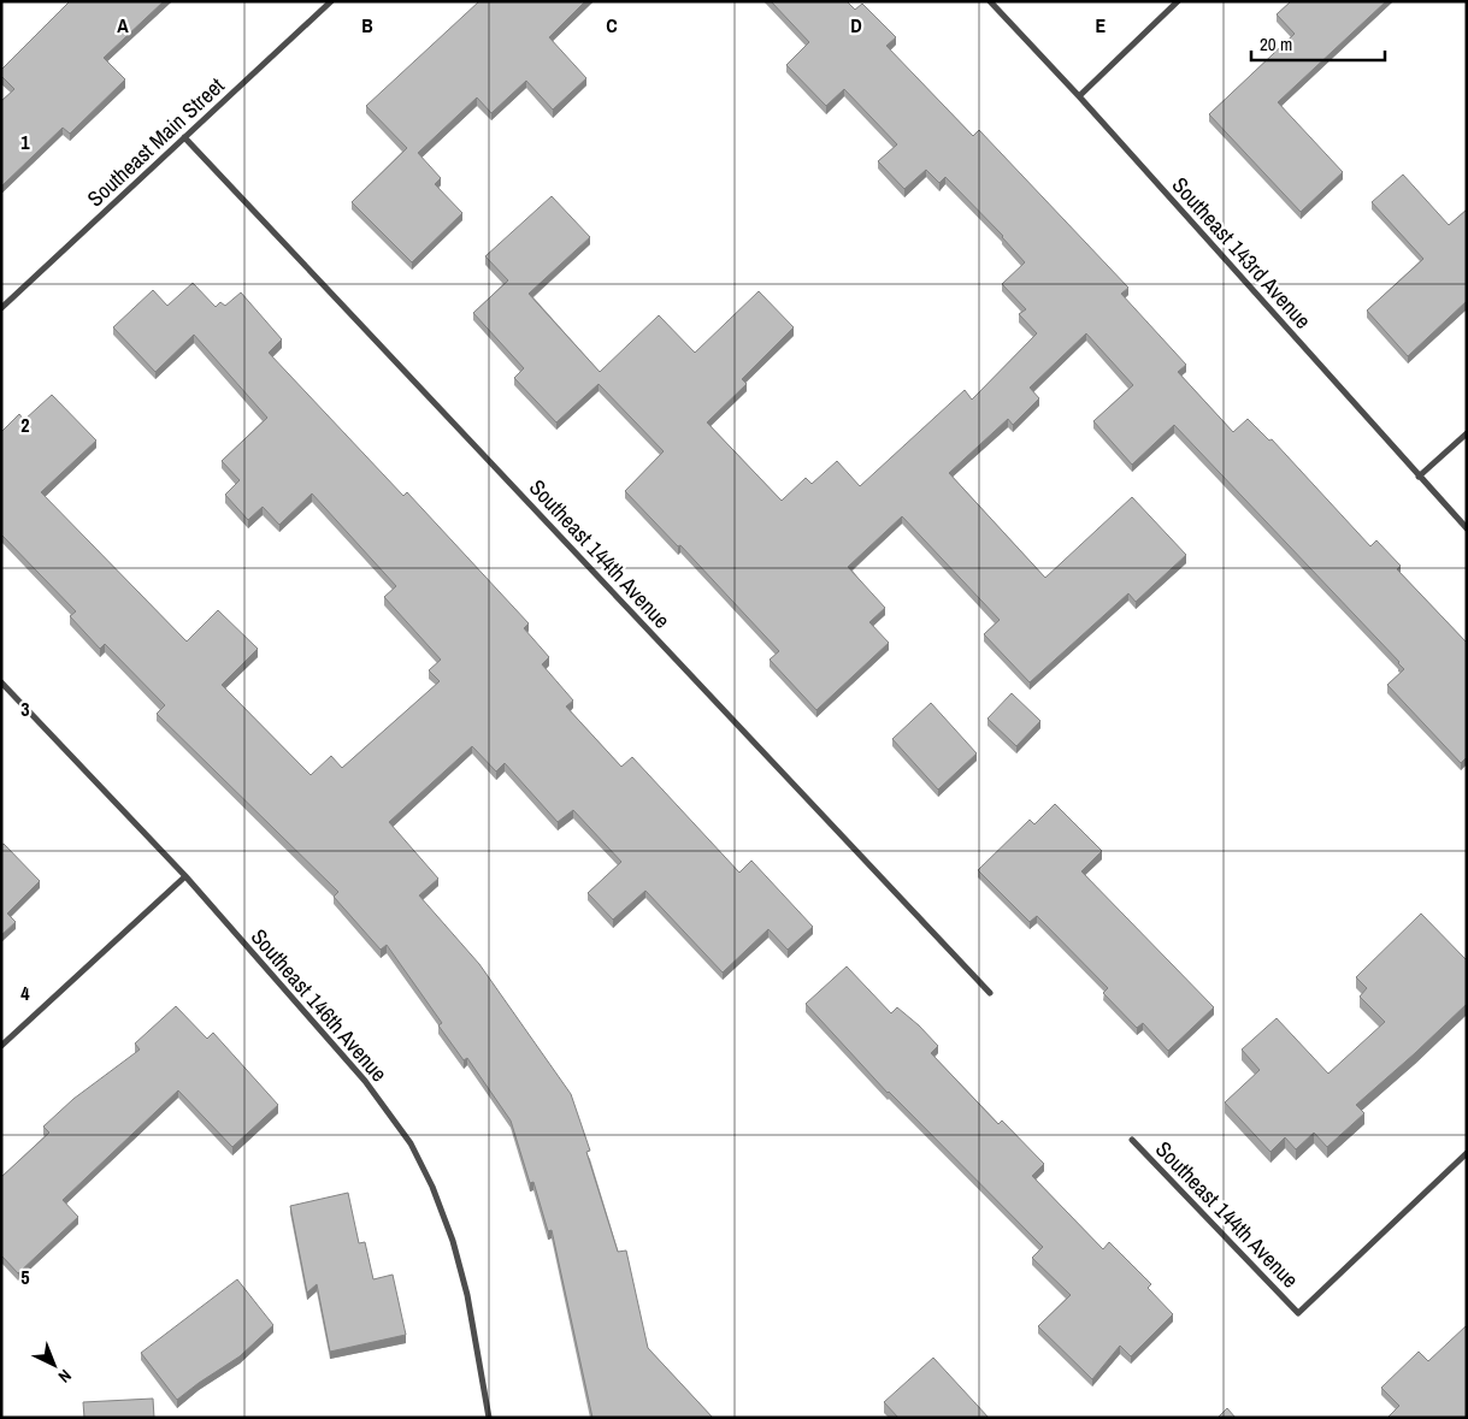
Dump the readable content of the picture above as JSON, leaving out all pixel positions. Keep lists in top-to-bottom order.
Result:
{
  "streets": {
    "street": [
      "Southeast Main Street",
      "Southeast 143rd Avenue",
      "Southeast 144th Avenue",
      "Southeast 146th Avenue"
    ]
  },
  "crossings": [
    ["Southeast Main Street", "Southeast 144th Avenue"]
  ],
  "scale_bar": "20 m",
  "north": "bottom right",
  "grid": {
    "columns": [
      "A",
      "B",
      "C",
      "D",
      "E"
    ],
    "rows": [
      "1",
      "2",
      "3",
      "4",
      "5"
    ]
  }
}
